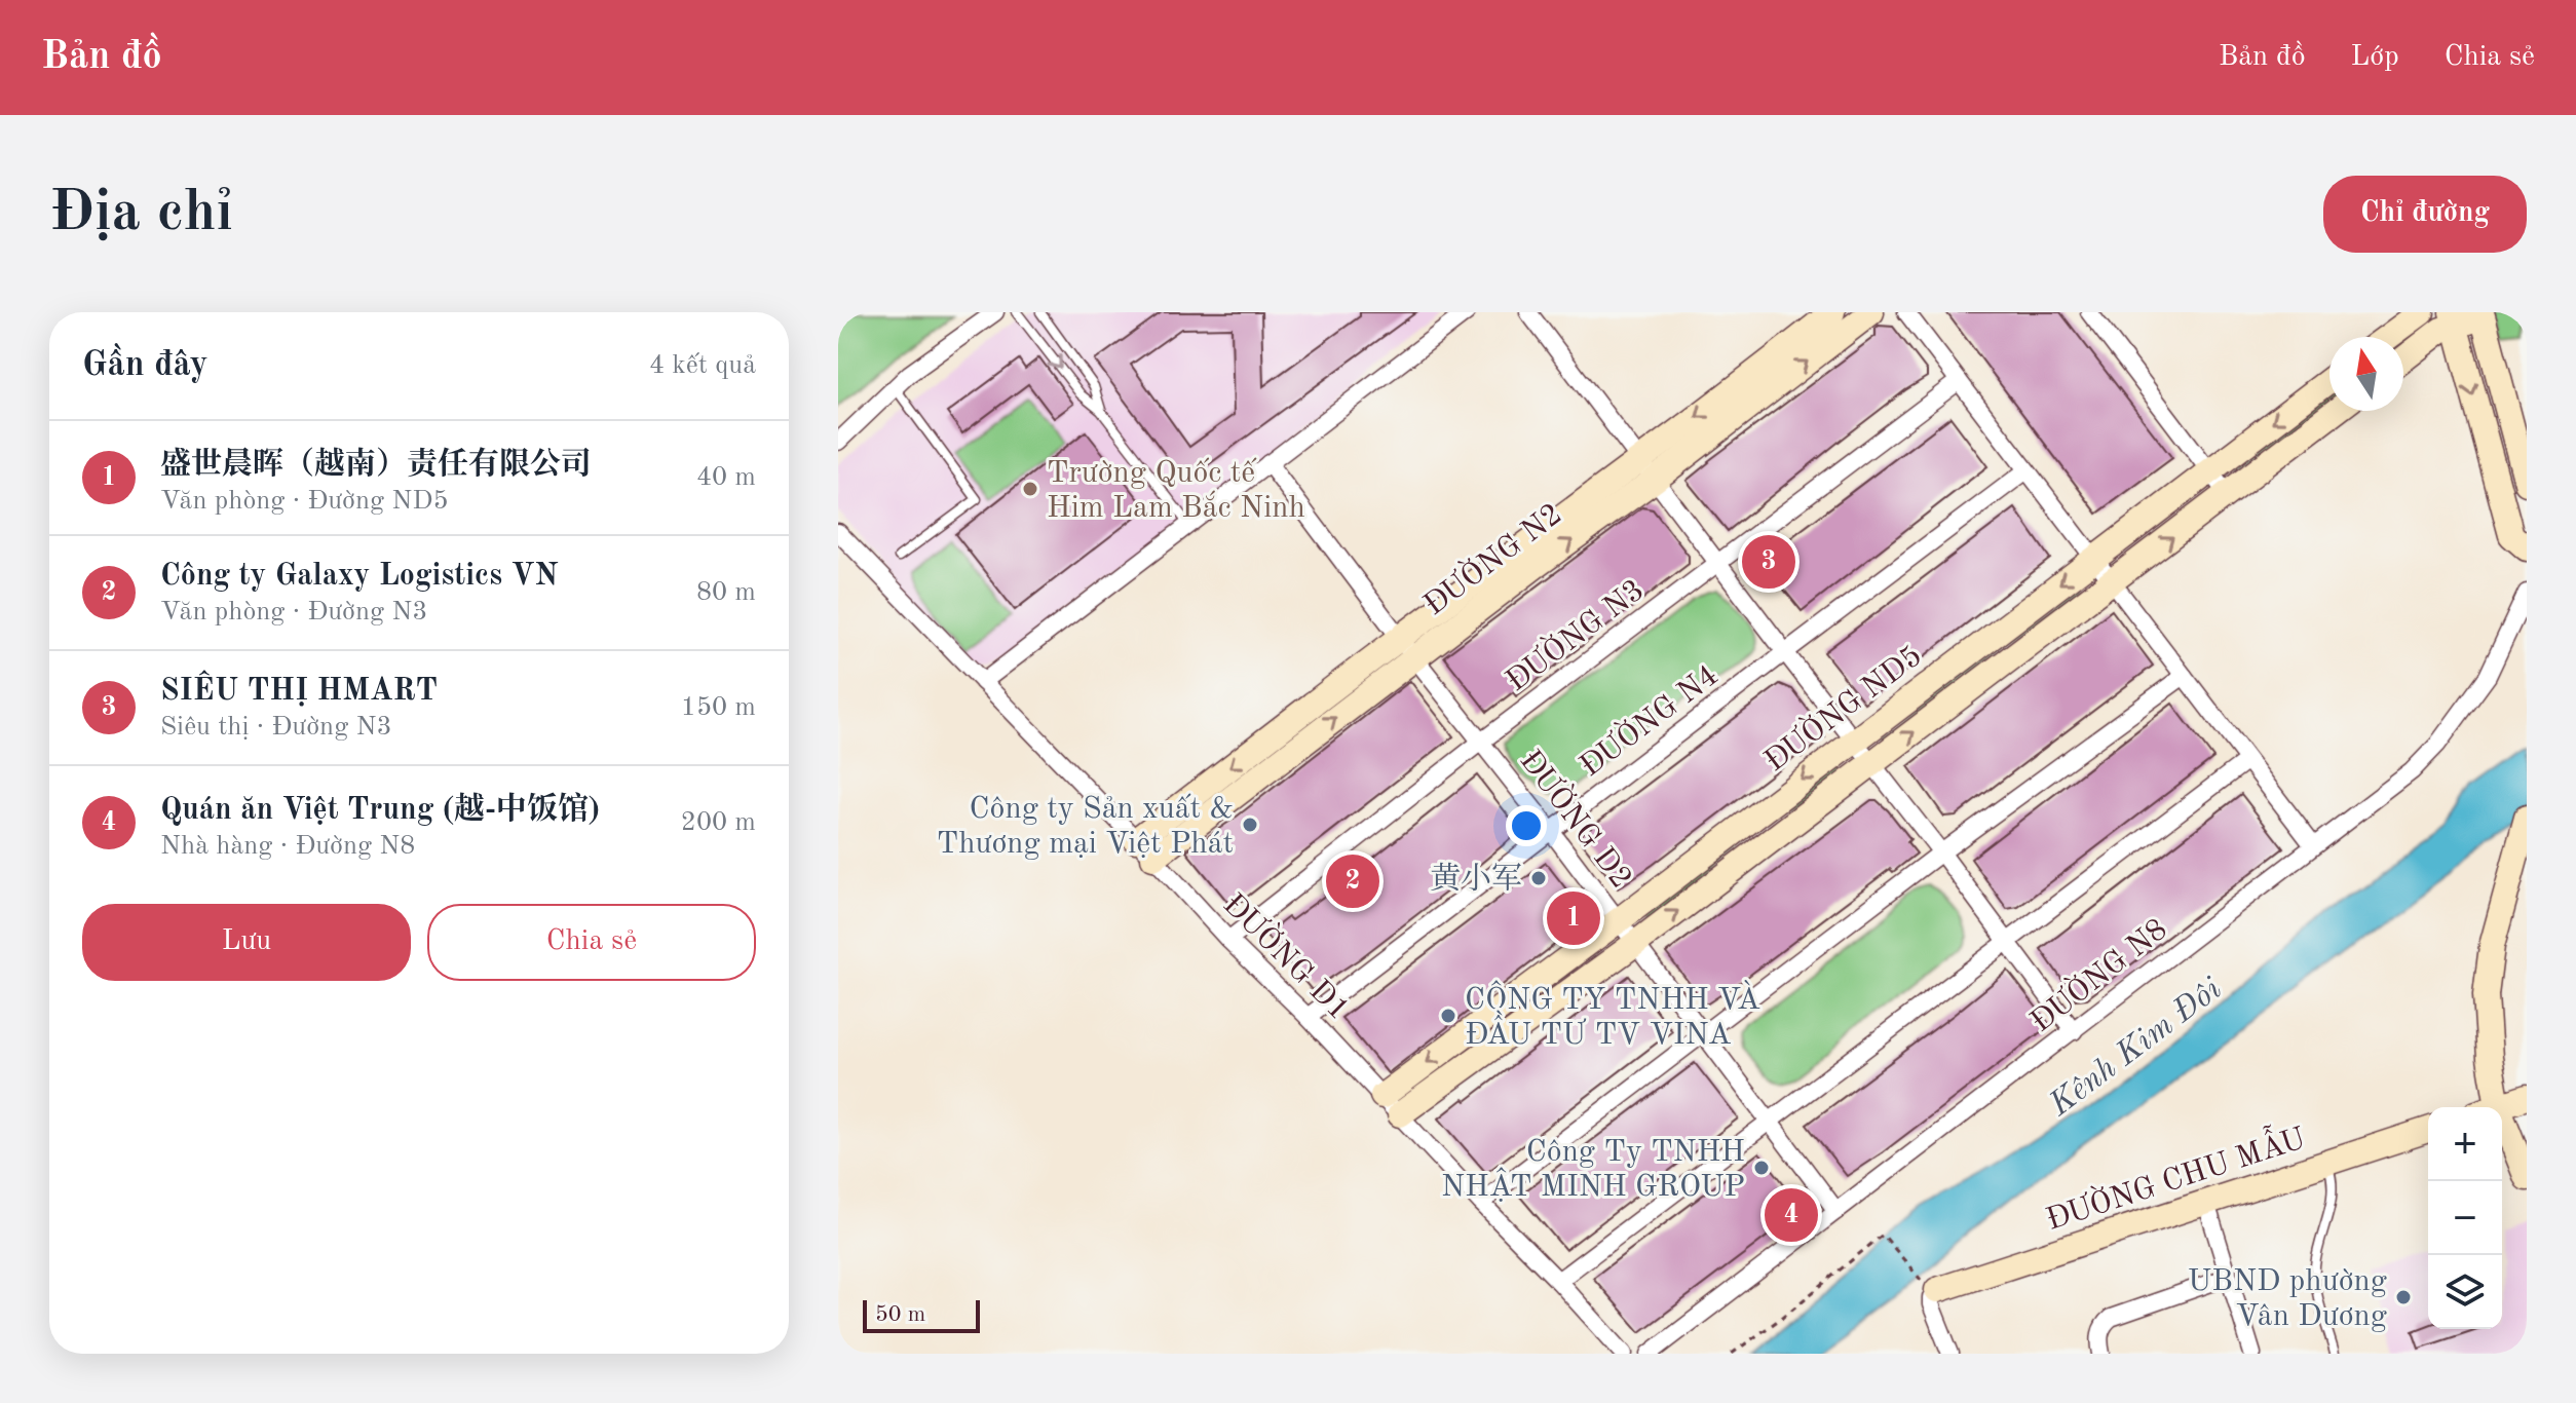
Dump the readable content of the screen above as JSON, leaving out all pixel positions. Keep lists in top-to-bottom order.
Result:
{
  "streets": {
    "street": [
      "ĐƯỜNG N2",
      "ĐƯỜNG N3",
      "ĐƯỜNG ND5",
      "ĐƯỜNG N4",
      "ĐƯỜNG D2",
      "ĐƯỜNG D1",
      "ĐƯỜNG N8",
      "ĐƯỜNG CHU MẪU"
    ]
  },
  "crossings": [
    ["ĐƯỜNG N2", "ĐƯỜNG D2"],
    ["ĐƯỜNG N2", "ĐƯỜNG D1"],
    ["ĐƯỜNG N3", "ĐƯỜNG D2"],
    ["ĐƯỜNG N3", "ĐƯỜNG D1"],
    ["ĐƯỜNG ND5", "ĐƯỜNG D2"],
    ["ĐƯỜNG ND5", "ĐƯỜNG D1"],
    ["ĐƯỜNG N4", "ĐƯỜNG D2"],
    ["ĐƯỜNG N4", "ĐƯỜNG D1"],
    ["ĐƯỜNG D2", "ĐƯỜNG N8"]
  ],
  "water": ["Kênh Kim Đôi"],
  "places": [
    "Trường Quốc tế Him Lam Bắc Ninh",
    "Công ty Sản xuất & Thương mại Việt Phát",
    "黄小军",
    "CÔNG TY TNHH VÀ ĐẦU TƯ TV VINA",
    "Công Ty TNHH NHẬT MINH GROUP",
    "UBND phường Vân Dương"
  ],
  "scale_bar": "50 m",
  "north": "top",
  "page": {
    "header": "Bản đồ",
    "nav": ["Bản đồ", "Lớp", "Chia sẻ"],
    "buttons": [
      "Chỉ đường",
      ["Lưu", "Chia sẻ"]
    ],
    "title": "Địa chỉ",
    "heading": ["Gần đây", "4 kết quả"],
    "list": [
      {
        "mark": "1",
        "name": "盛世晨晖（越南）责任有限公司",
        "note": "Văn phòng · Đường ND5",
        "value": "40 m"
      },
      {
        "mark": "2",
        "name": "Công ty Galaxy Logistics VN",
        "note": "Văn phòng · Đường N3",
        "value": "80 m"
      },
      {
        "mark": "3",
        "name": "SIÊU THỊ HMART",
        "note": "Siêu thị · Đường N3",
        "value": "150 m"
      },
      {
        "mark": "4",
        "name": "Quán ăn Việt Trung (越-中饭馆)",
        "note": "Nhà hàng · Đường N8",
        "value": "200 m"
      }
    ],
    "pins": [
      "3",
      "2",
      "1",
      "4"
    ],
    "map_buttons": ["+", "−"],
    "scale": "50 m"
  }
}
